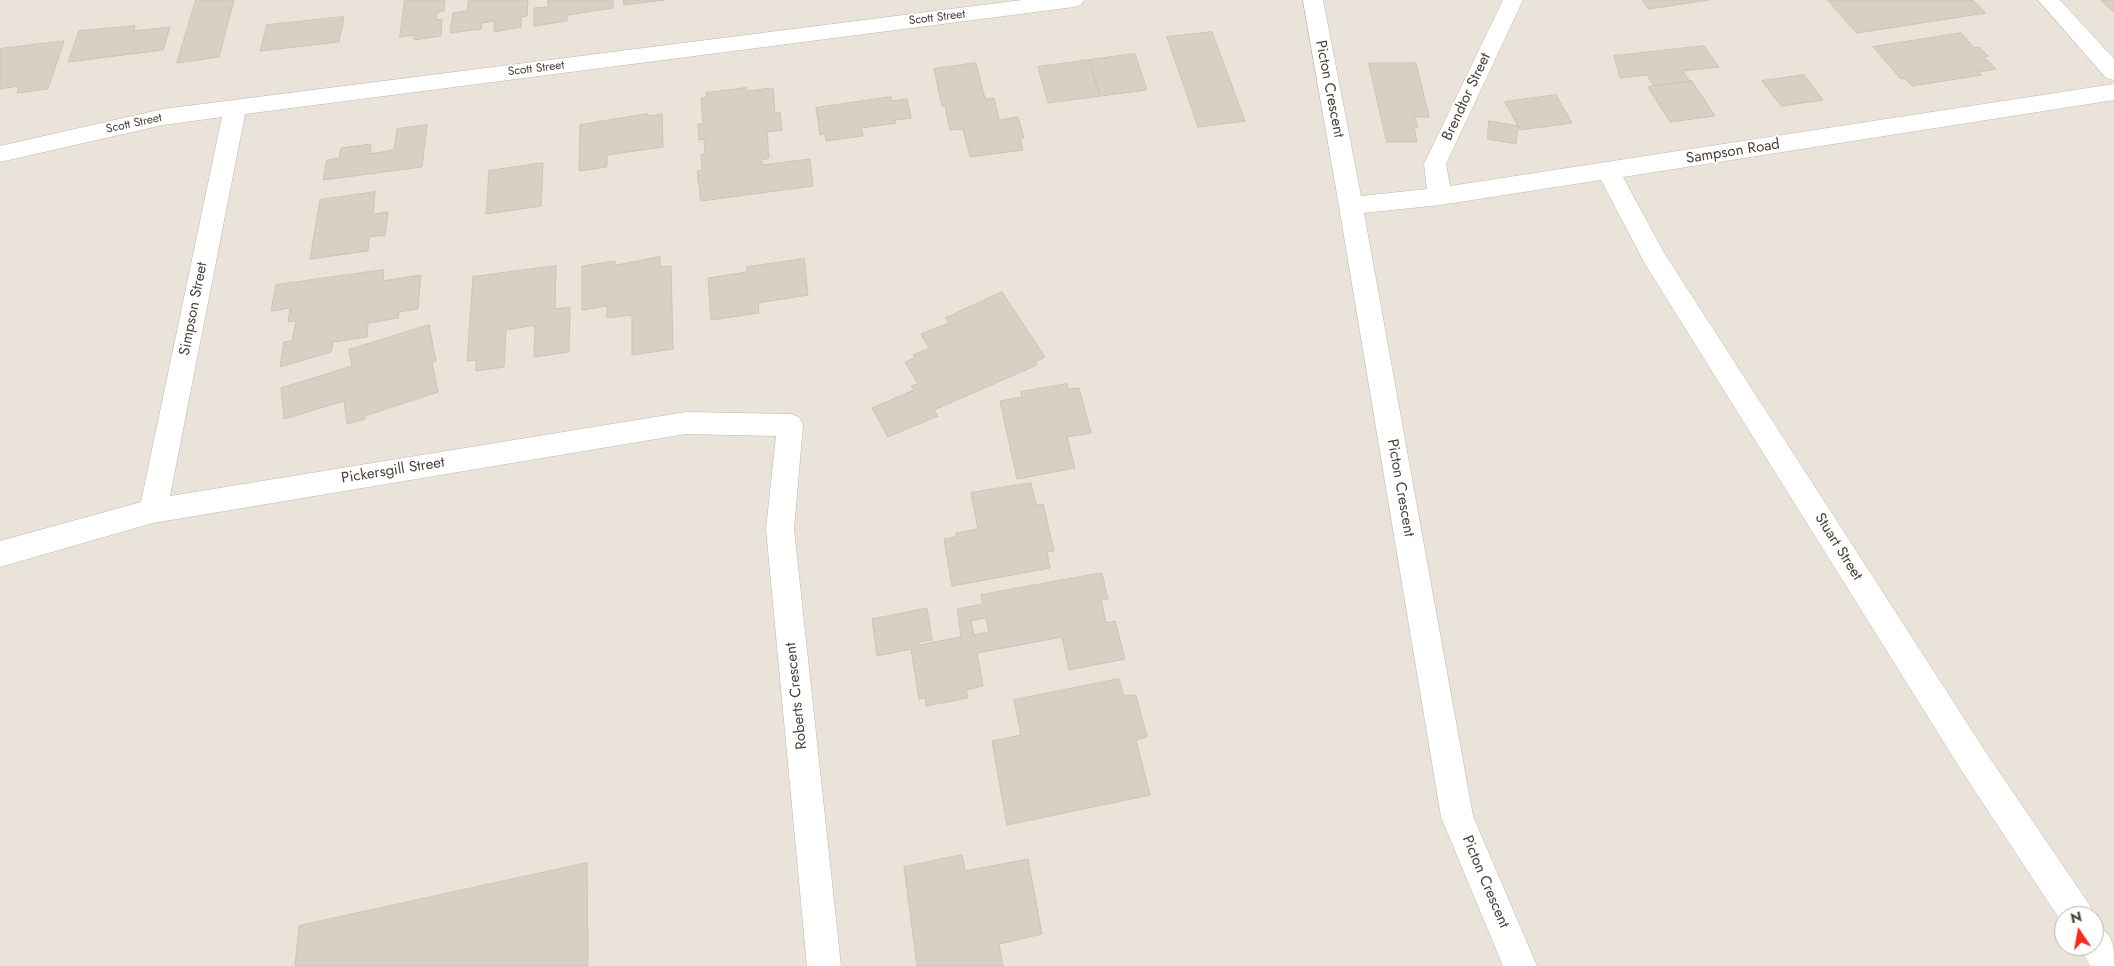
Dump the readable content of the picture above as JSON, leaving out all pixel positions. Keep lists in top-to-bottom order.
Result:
{
  "streets": {
    "street": [
      "Scott Street",
      "Picton Crescent",
      "Brendtor Street",
      "Sampson Road",
      "Simpson Street",
      "Pickersgill Street",
      "Stuart Street",
      "Roberts Crescent"
    ]
  },
  "crossings": [
    ["Scott Street", "Simpson Street"],
    ["Picton Crescent", "Sampson Road"],
    ["Brendtor Street", "Sampson Road"],
    ["Sampson Road", "Stuart Street"],
    ["Simpson Street", "Pickersgill Street"],
    ["Pickersgill Street", "Roberts Crescent"]
  ],
  "north": "top"
}
